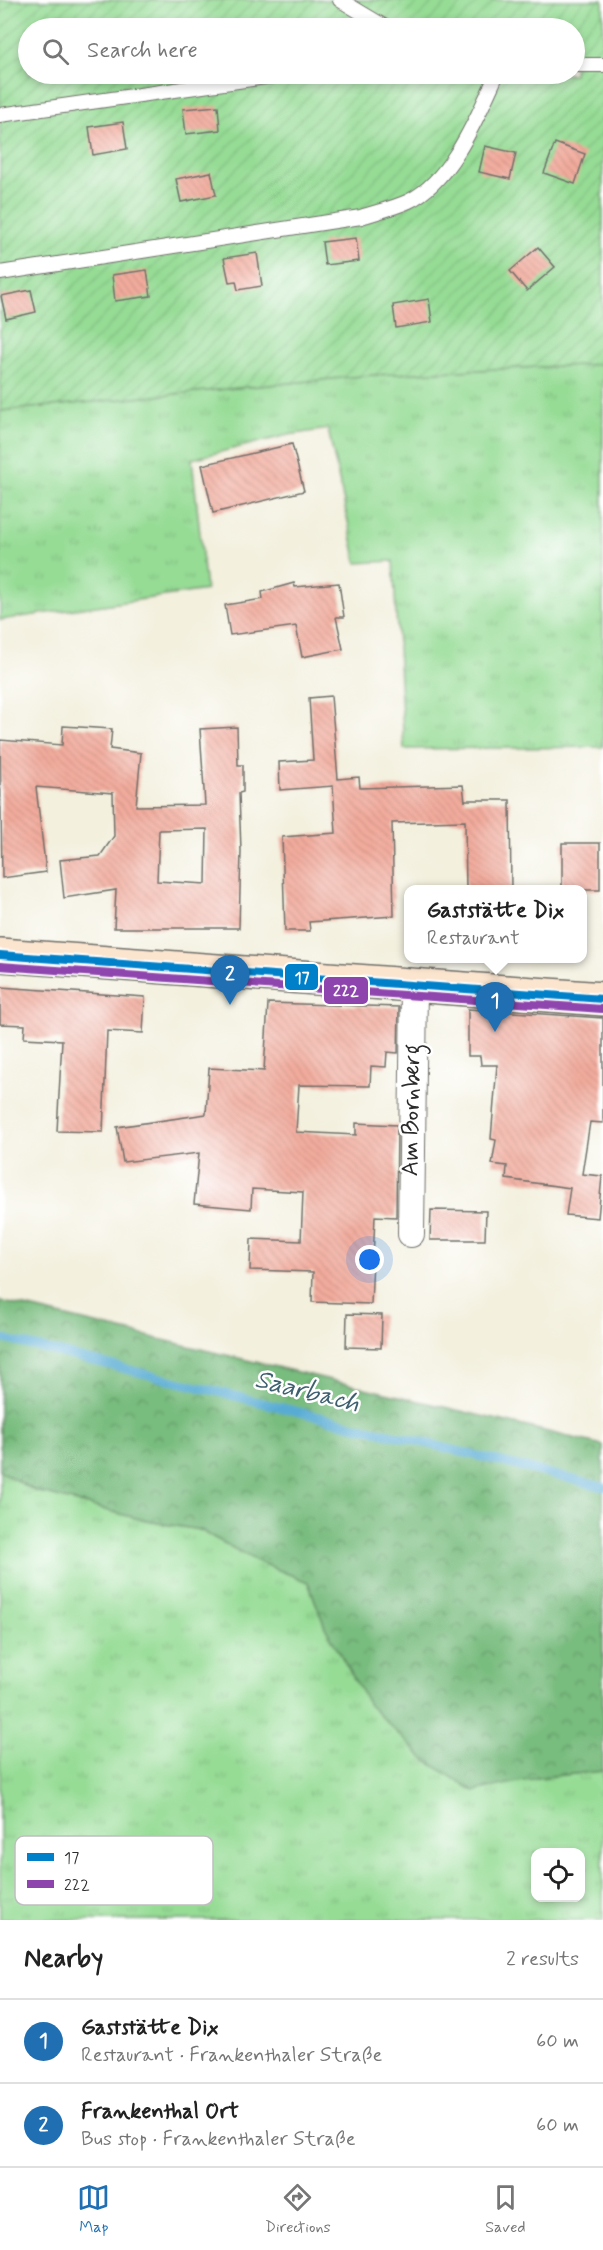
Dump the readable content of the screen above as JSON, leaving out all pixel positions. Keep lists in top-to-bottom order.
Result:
{
  "streets": {
    "street": ["Am Bornberg"]
  },
  "water": ["Saarbach"],
  "lines": ["transit line 17", "transit line 222"],
  "legend": ["17", "222"],
  "page": {
    "search": "Search here",
    "popup": ["Gaststätte Dix", "Restaurant"],
    "pins": ["2", "1"],
    "heading": ["Nearby", "2 results"],
    "list": [
      {
        "mark": "1",
        "name": "Gaststätte Dix",
        "note": "Restaurant · Frankenthaler Straße",
        "value": "60 m"
      },
      {
        "mark": "2",
        "name": "Frankenthal Ort",
        "note": "Bus stop · Frankenthaler Straße",
        "value": "60 m"
      }
    ],
    "nav": ["Map", "Directions", "Saved"]
  }
}
